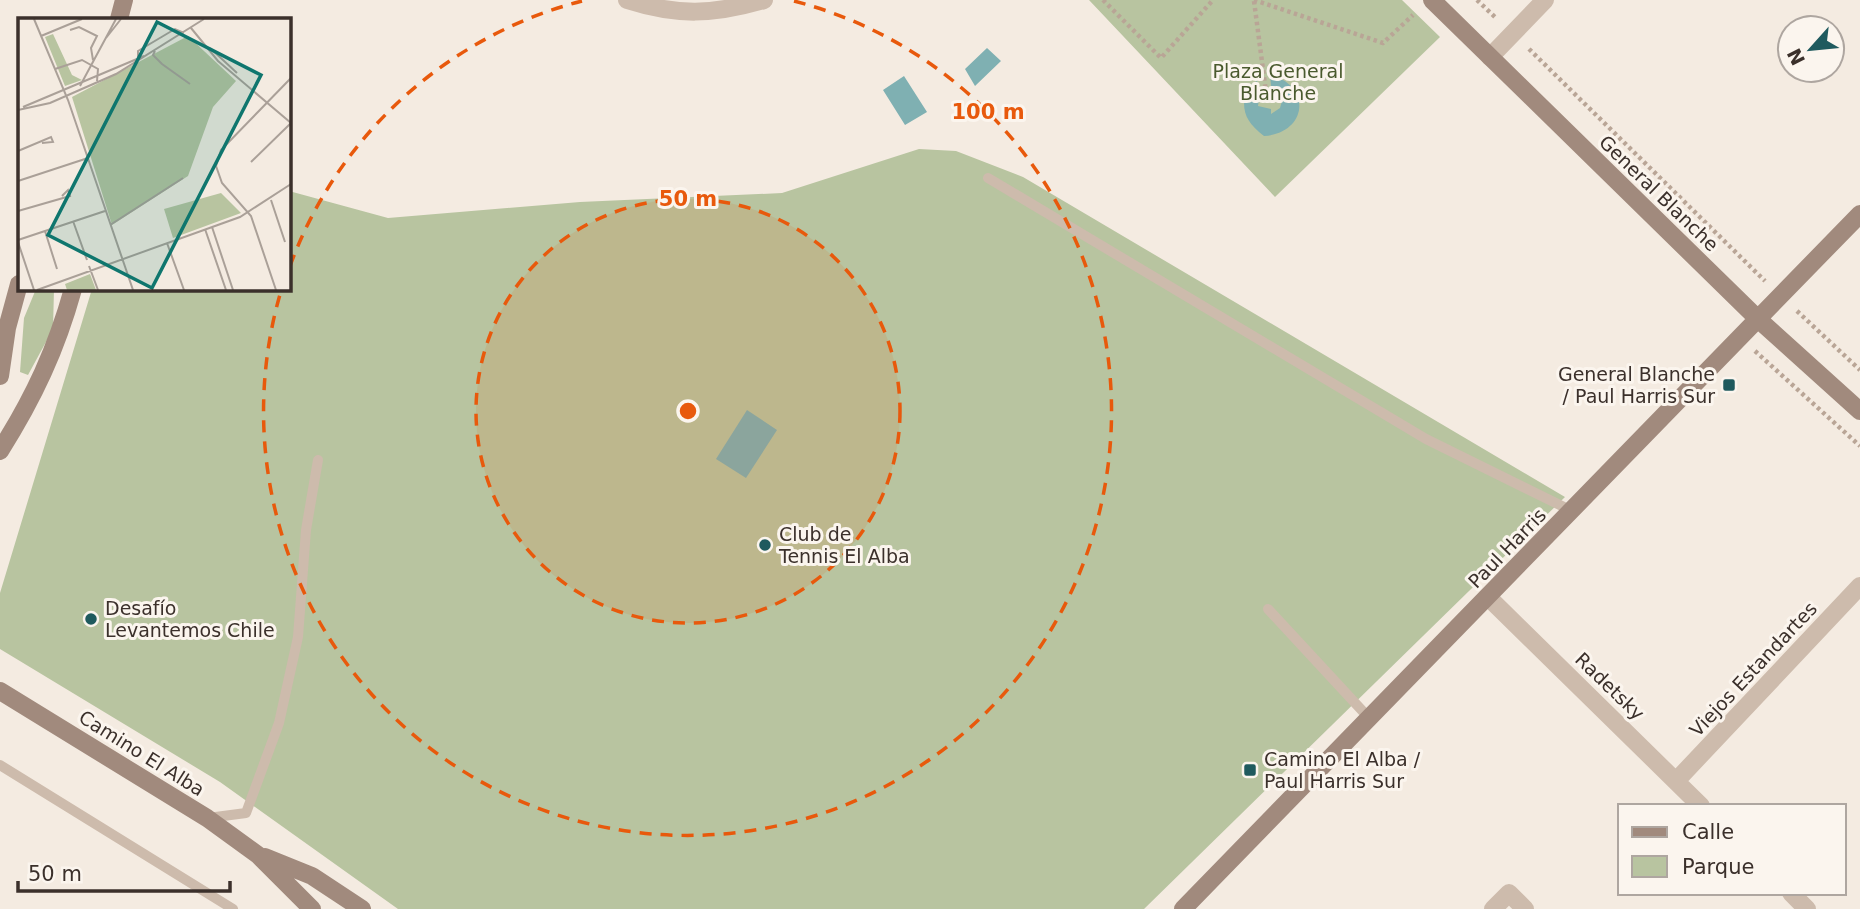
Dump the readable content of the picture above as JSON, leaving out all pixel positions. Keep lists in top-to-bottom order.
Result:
{
  "streets": {
    "street": [
      "General Blanche",
      "Paul Harris",
      "Viejos Estandartes",
      "Radetsky",
      "Camino El Alba"
    ]
  },
  "crossings": [
    ["General Blanche", "Paul Harris"],
    ["Paul Harris", "Radetsky"],
    ["Viejos Estandartes", "Radetsky"]
  ],
  "parks": ["Plaza General Blanche"],
  "places": {
    "transit": ["General Blanche / Paul Harris Sur", "Camino El Alba / Paul Harris Sur"],
    "other": ["Club de Tennis El Alba", "Desafío Levantemos Chile"]
  },
  "legend": ["Calle", "Parque"],
  "scale_bar": "50 m",
  "north": "bottom left",
  "rings": ["100 m", "50 m"]
}
